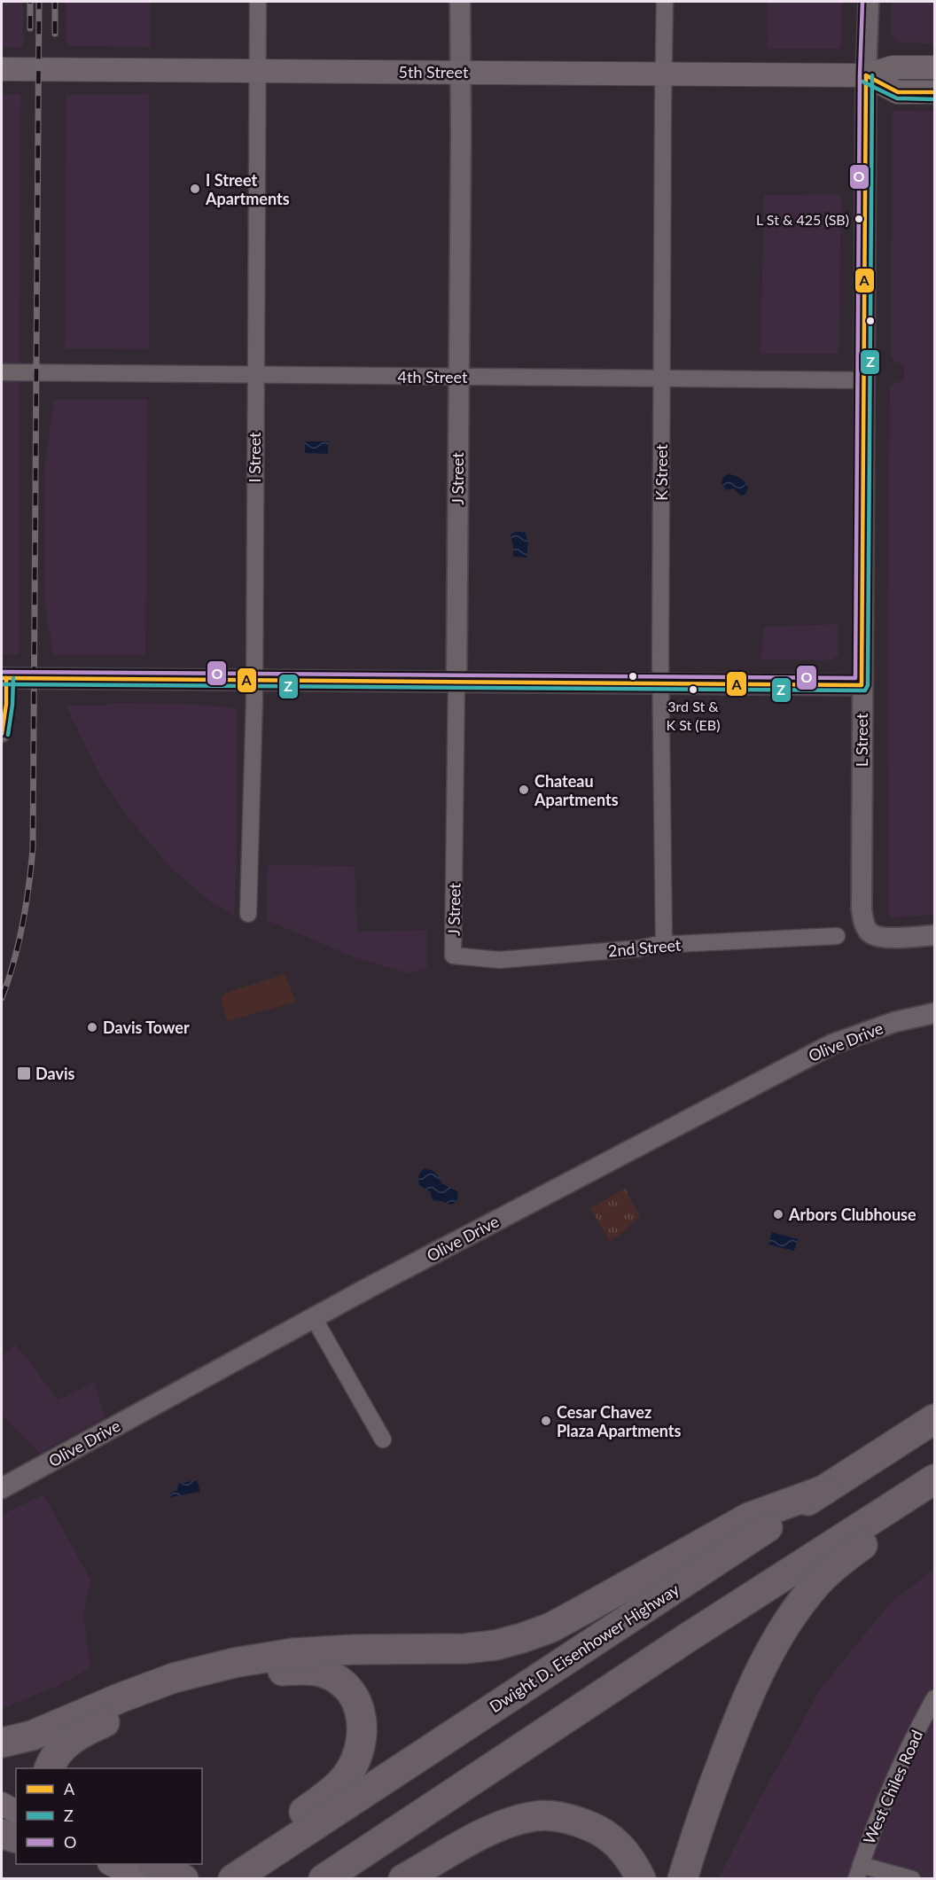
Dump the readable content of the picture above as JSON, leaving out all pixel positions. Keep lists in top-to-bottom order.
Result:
{
  "streets": {
    "highway": ["Dwight D. Eisenhower Highway"],
    "main road": ["5th Street"],
    "street": [
      "4th Street",
      "I Street",
      "K Street",
      "J Street",
      "L Street",
      "2nd Street",
      "Olive Drive",
      "West Chiles Road"
    ]
  },
  "crossings": [
    ["5th Street", "I Street"],
    ["5th Street", "K Street"],
    ["5th Street", "J Street"],
    ["5th Street", "L Street"],
    ["4th Street", "I Street"],
    ["4th Street", "K Street"],
    ["4th Street", "J Street"],
    ["4th Street", "L Street"],
    ["K Street", "2nd Street"],
    ["J Street", "2nd Street"]
  ],
  "places": {
    "other": [
      "I Street Apartments",
      "L St & 425 (SB)",
      "3rd St & K St (EB)",
      "Chateau Apartments",
      "Davis Tower",
      "Arbors Clubhouse",
      "Cesar Chavez Plaza Apartments"
    ],
    "transit": ["Davis"]
  },
  "lines": ["transit line O", "transit line A", "transit line Z"],
  "legend": ["A", "Z", "O"]
}
